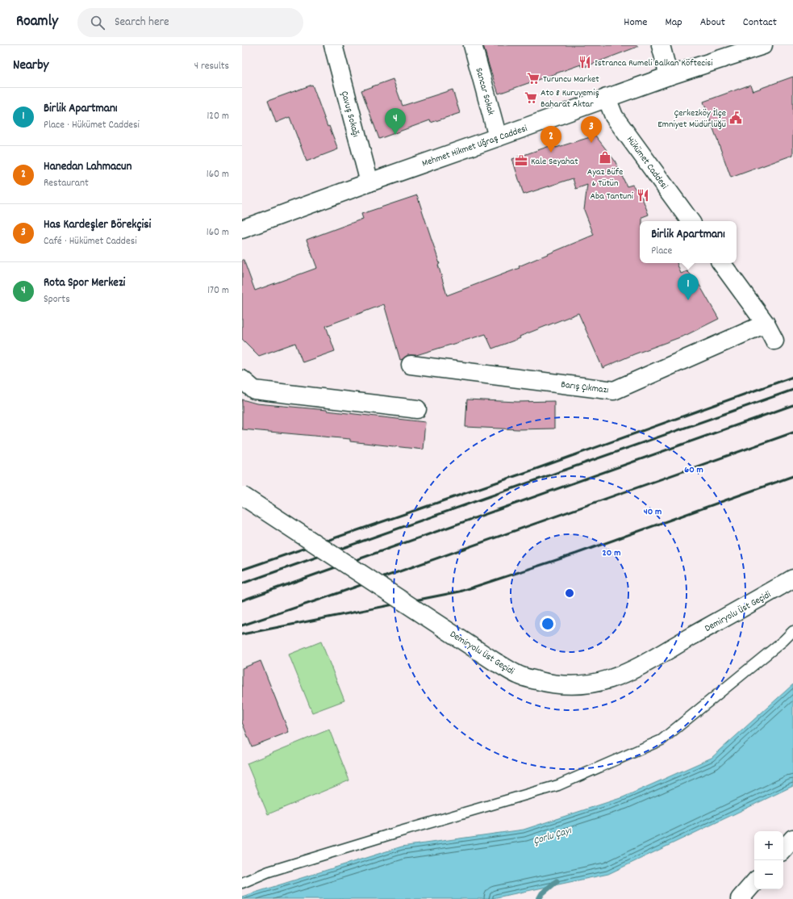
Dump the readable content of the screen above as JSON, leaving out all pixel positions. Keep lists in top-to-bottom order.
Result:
{
  "streets": {
    "street": [
      "Sancar Sokak",
      "Çavuş Sokağı",
      "Mehmet Hikmet Uğraş Caddesi",
      "Hükümet Caddesi",
      "Barış Çıkmazı",
      "Demiryolu Üst Geçidi"
    ]
  },
  "crossings": [
    ["Sancar Sokak", "Mehmet Hikmet Uğraş Caddesi"],
    ["Çavuş Sokağı", "Mehmet Hikmet Uğraş Caddesi"],
    ["Mehmet Hikmet Uğraş Caddesi", "Hükümet Caddesi"]
  ],
  "water": ["Çorlu Çayı"],
  "places": {
    "restaurant": ["Istranca Rumeli Balkan Köftecisi", "Aba Tantuni"],
    "supermarket": ["Turuncu Market", "Ato 8 Kuruyemiş Baharat Aktar"],
    "public building": ["Çerkezköy İlçe Emniyet Müdürlüğü"],
    "shop": ["Ayaz Büfe & Tütün"],
    "office": ["Kale Seyahat"]
  },
  "page": {
    "header": "Roamly",
    "search": "Search here",
    "nav": [
      "Home",
      "Map",
      "About",
      "Contact"
    ],
    "heading": ["Nearby", "4 results"],
    "list": [
      {
        "mark": "1",
        "name": "Birlik Apartmanı",
        "note": "Place · Hükümet Caddesi",
        "value": "120 m"
      },
      {
        "mark": "2",
        "name": "Hanedan Lahmacun",
        "note": "Restaurant",
        "value": "160 m"
      },
      {
        "mark": "3",
        "name": "Has Kardeşler Börekçisi",
        "note": "Café · Hükümet Caddesi",
        "value": "160 m"
      },
      {
        "mark": "4",
        "name": "Rota Spor Merkezi",
        "note": "Sports",
        "value": "170 m"
      }
    ],
    "pins": [
      "4",
      "3",
      "2",
      "1"
    ],
    "popup": ["Birlik Apartmanı", "Place"],
    "map_buttons": ["+", "−"]
  },
  "rings": ["60 m", "40 m", "20 m"]
}
